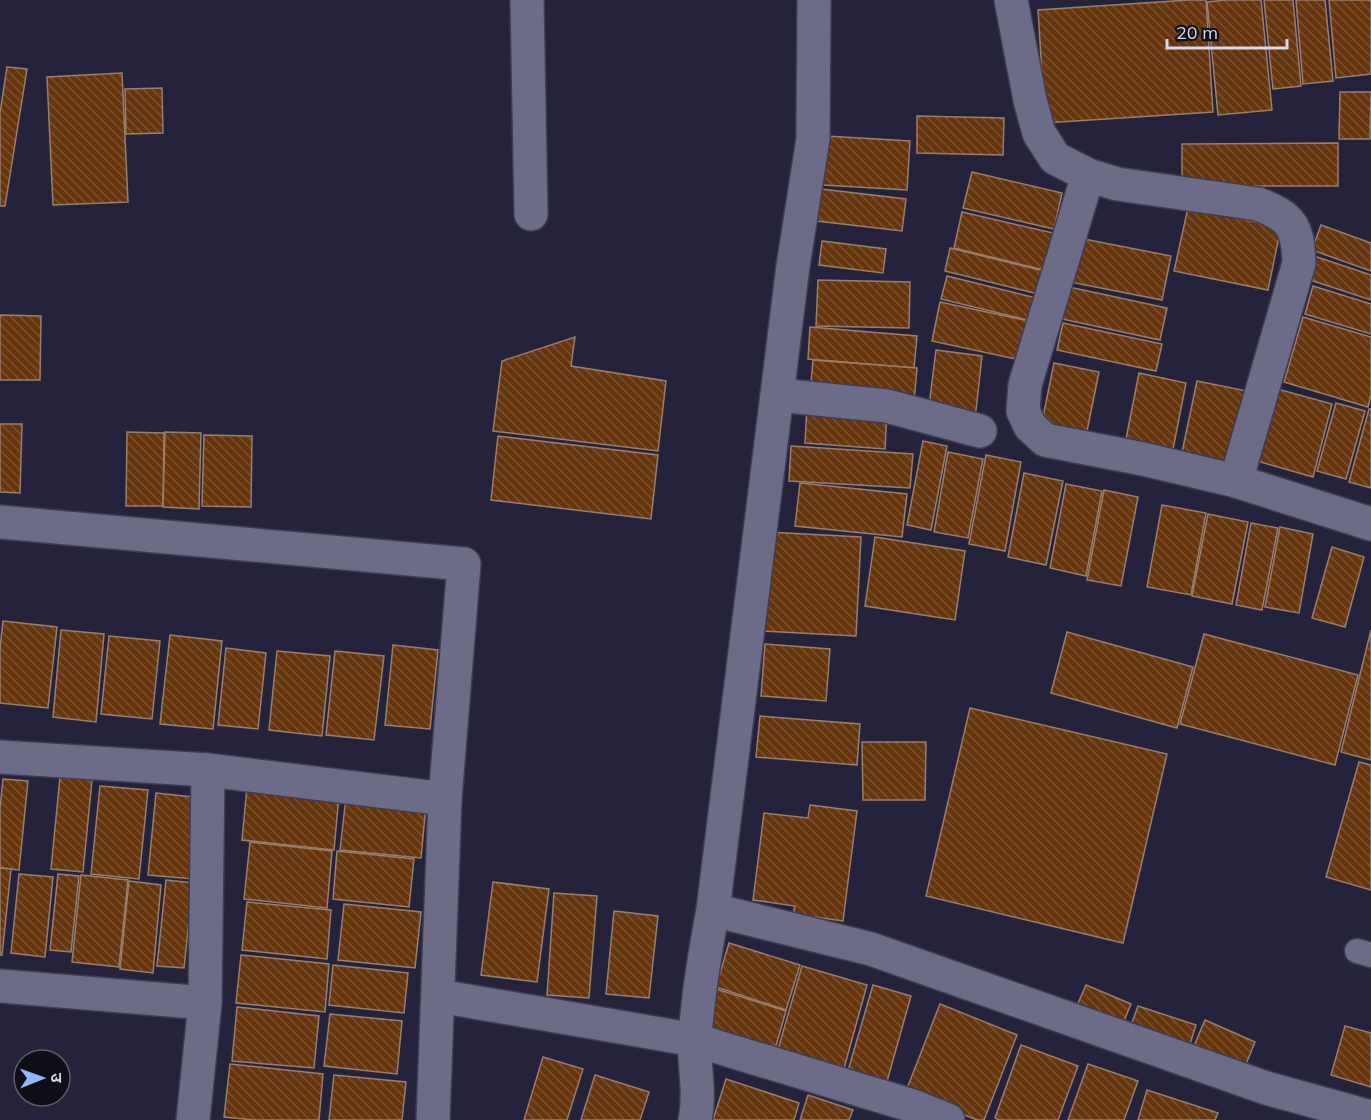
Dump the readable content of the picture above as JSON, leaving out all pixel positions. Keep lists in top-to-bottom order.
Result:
{
  "scale_bar": "20 m",
  "north": "right"
}
